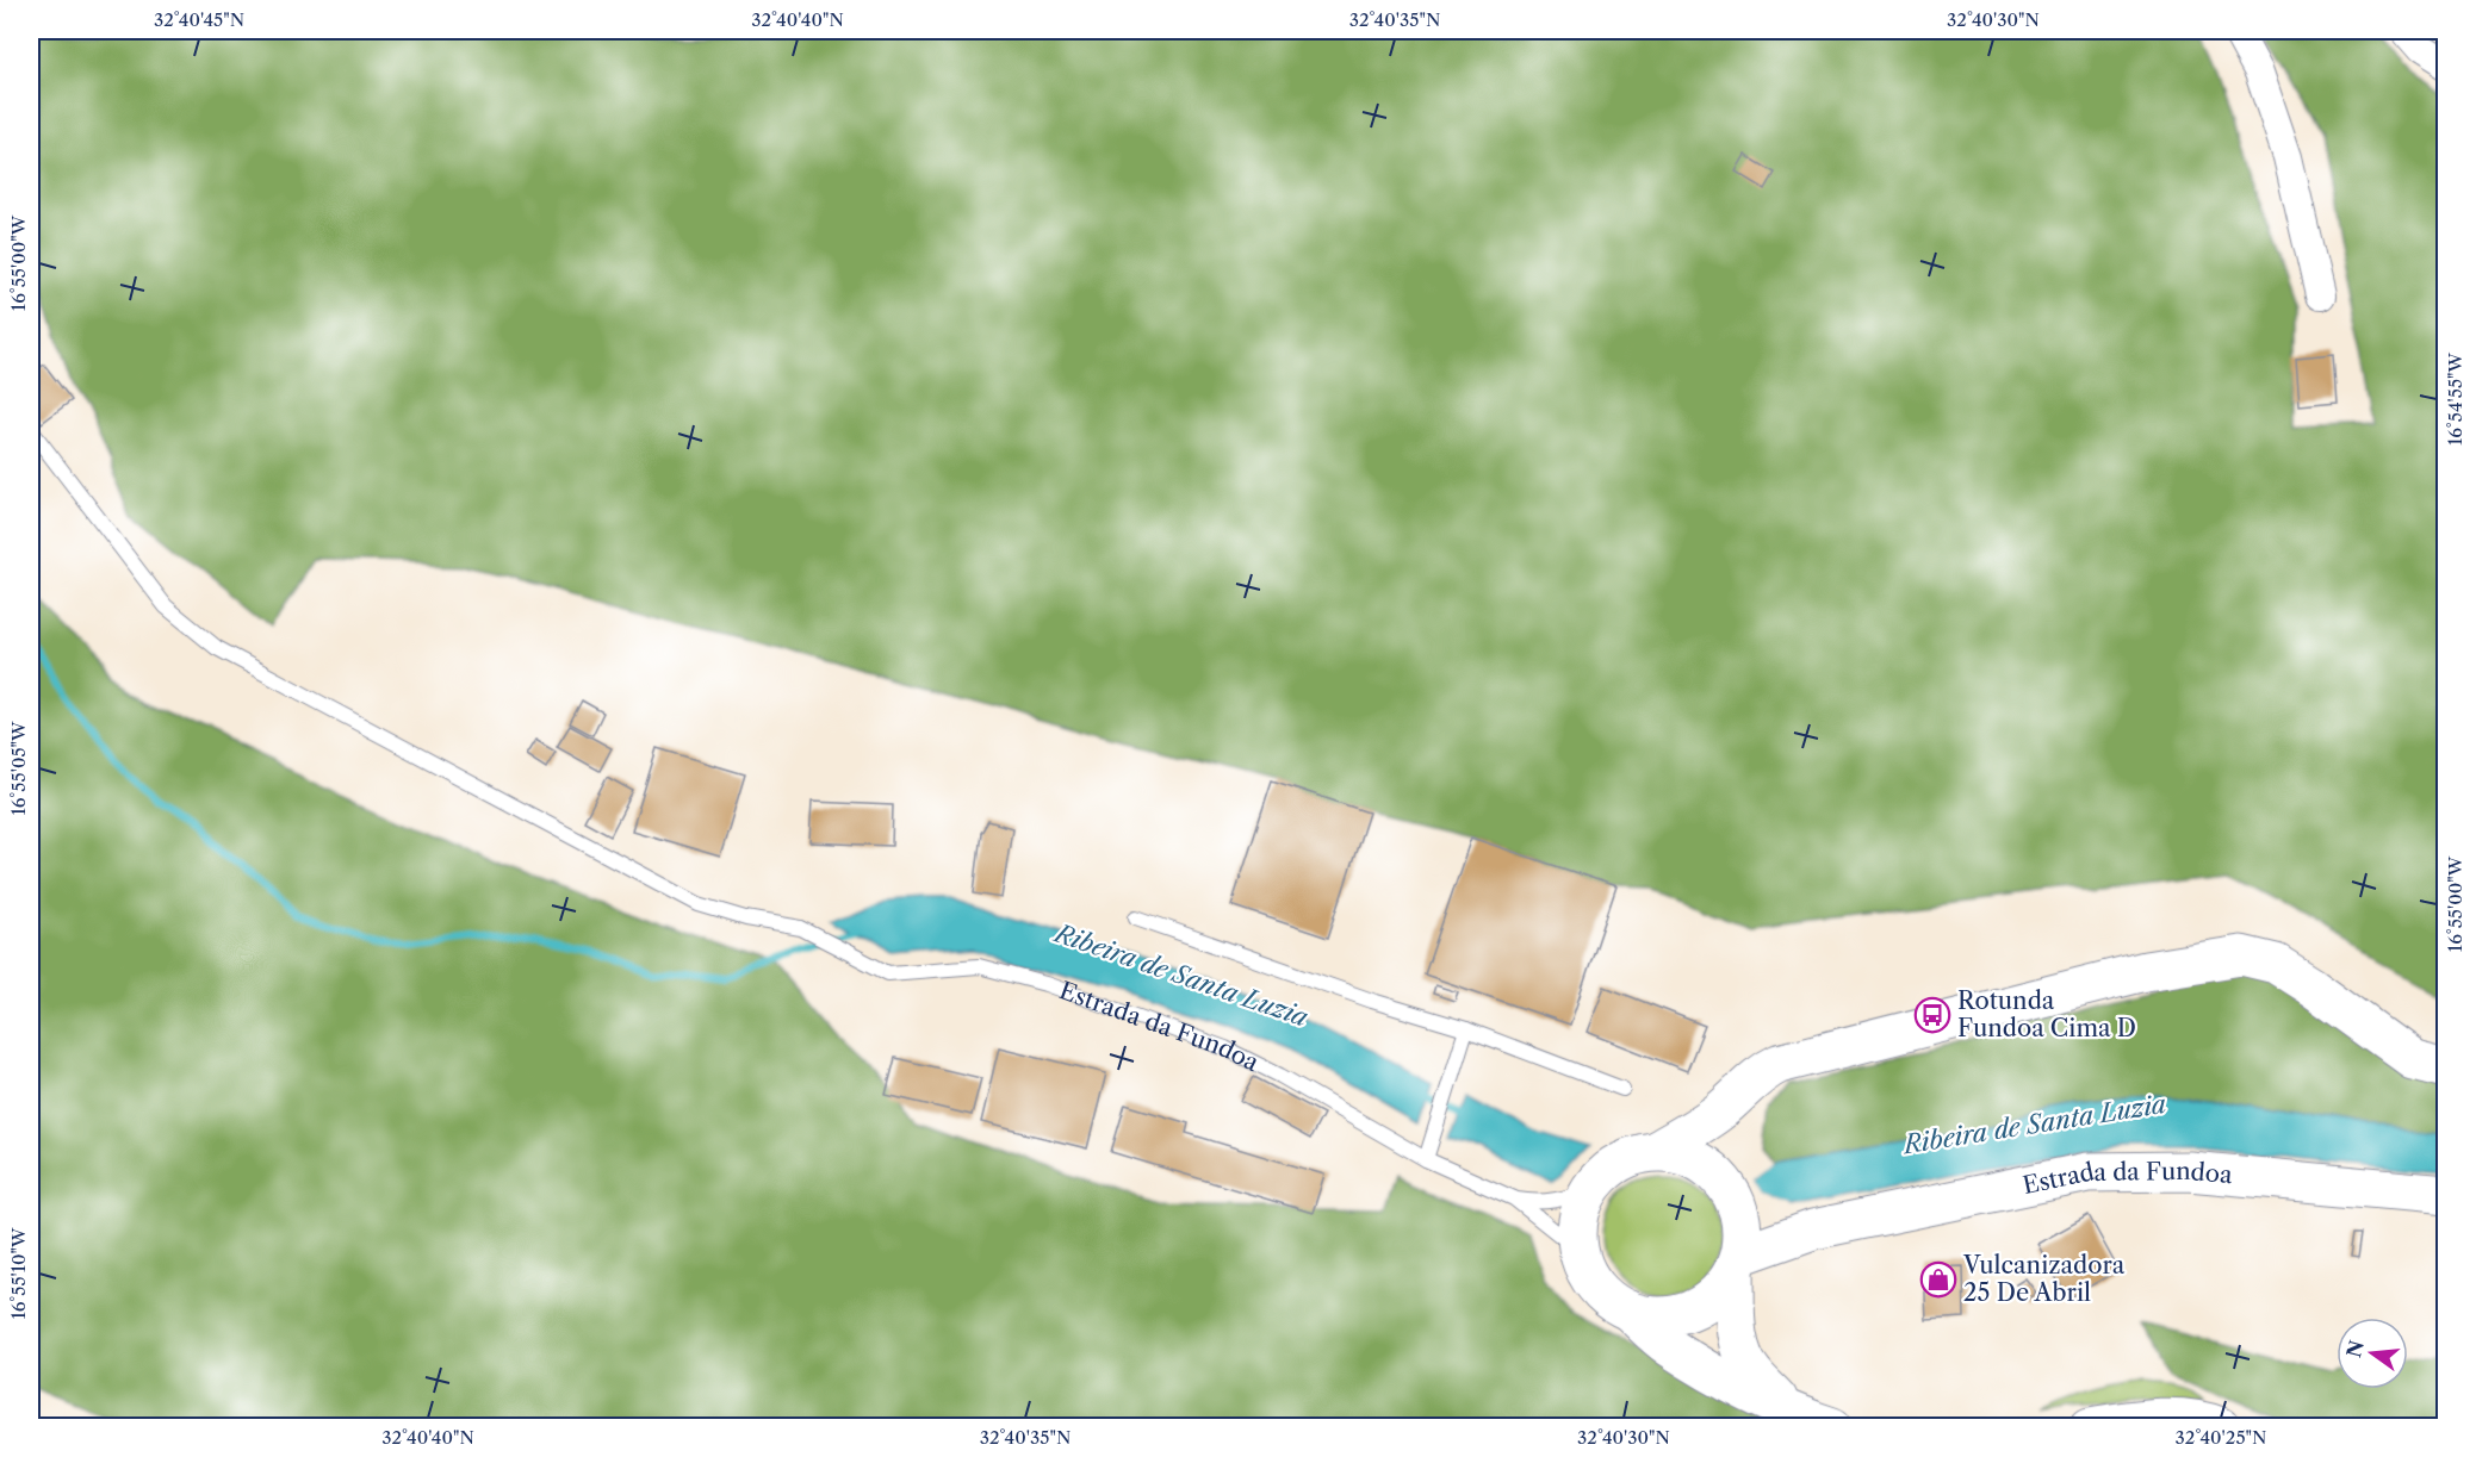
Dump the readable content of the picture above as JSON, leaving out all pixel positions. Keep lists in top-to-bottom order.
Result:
{
  "streets": {
    "main road": ["Estrada da Fundoa"]
  },
  "water": ["Ribeira de Santa Luzia"],
  "places": {
    "bus stop": ["Rotunda Fundoa Cima D"],
    "shop": ["Vulcanizadora 25 De Abril"]
  },
  "north": "left",
  "coordinates": [
    "32°40'45\"N",
    "32°40'40\"N",
    "32°40'35\"N",
    "32°40'30\"N",
    "16°55'00\"W",
    "16°54'55\"W",
    "16°55'05\"W",
    "16°55'10\"W",
    "32°40'25\"N"
  ]
}
